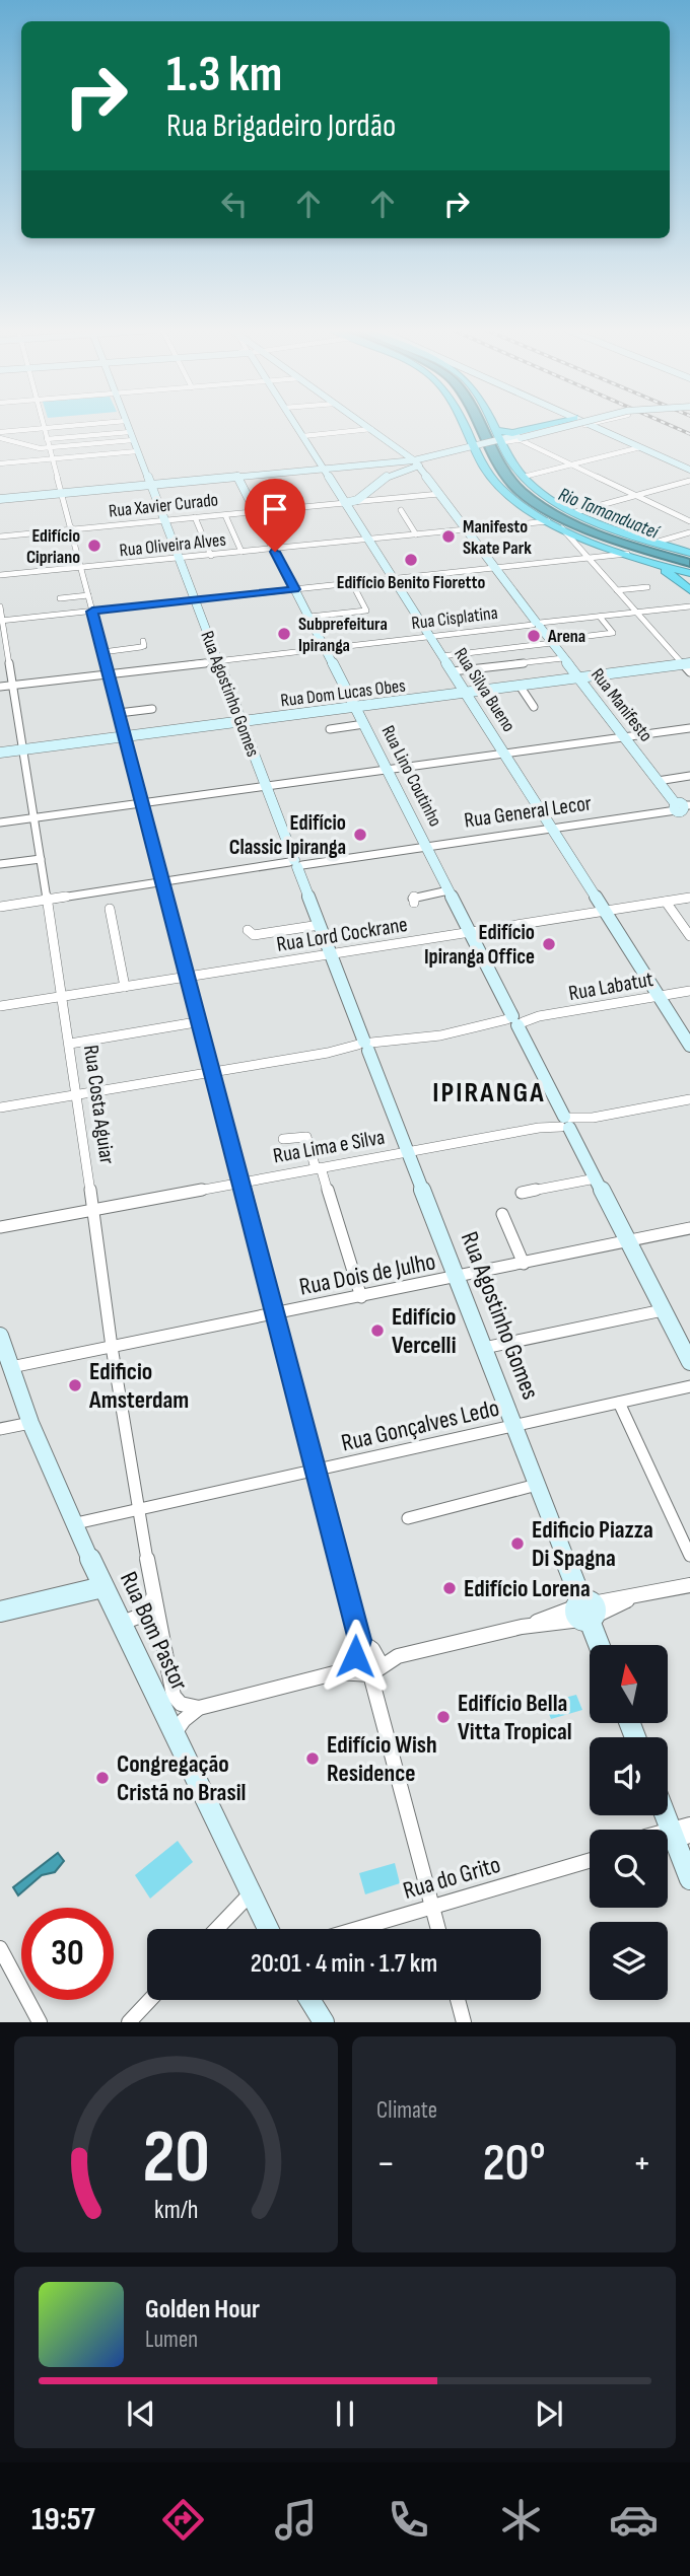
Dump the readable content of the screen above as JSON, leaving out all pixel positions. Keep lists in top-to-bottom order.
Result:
{
  "streets": {
    "main road": [
      "Rua Silva Bueno",
      "Rua Dom Lucas Obes",
      "Rua Agostinho Gomes",
      "Rua Manifesto",
      "Rua Lino Coutinho",
      "Rua Bom Pastor"
    ],
    "street": [
      "Rua Xavier Curado",
      "Rua Oliveira Alves",
      "Rua Cisplatina",
      "Rua General Lecor",
      "Rua Lord Cockrane",
      "Rua Labatut",
      "Rua Costa Aguiar",
      "Rua Lima e Silva",
      "Rua Dois de Julho",
      "Rua Gonçalves Ledo",
      "Rua do Grito"
    ]
  },
  "crossings": [
    ["Rua Xavier Curado", "Rua Silva Bueno"],
    ["Rua Xavier Curado", "Rua Agostinho Gomes"],
    ["Rua Xavier Curado", "Rua Manifesto"],
    ["Rua Xavier Curado", "Rua Lino Coutinho"],
    ["Rua Oliveira Alves", "Rua Silva Bueno"],
    ["Rua Oliveira Alves", "Rua Agostinho Gomes"],
    ["Rua Oliveira Alves", "Rua Manifesto"],
    ["Rua Oliveira Alves", "Rua Lino Coutinho"],
    ["Rua Cisplatina", "Rua Silva Bueno"],
    ["Rua Cisplatina", "Rua Agostinho Gomes"],
    ["Rua Cisplatina", "Rua Manifesto"],
    ["Rua Cisplatina", "Rua Lino Coutinho"],
    ["Rua Cisplatina", "Rua Costa Aguiar"],
    ["Rua Silva Bueno", "Rua Dom Lucas Obes"],
    ["Rua Silva Bueno", "Rua General Lecor"],
    ["Rua Silva Bueno", "Rua Lord Cockrane"],
    ["Rua Silva Bueno", "Rua Labatut"],
    ["Rua Dom Lucas Obes", "Rua Agostinho Gomes"],
    ["Rua Dom Lucas Obes", "Rua Manifesto"],
    ["Rua Dom Lucas Obes", "Rua Lino Coutinho"],
    ["Rua Dom Lucas Obes", "Rua Costa Aguiar"],
    ["Rua Agostinho Gomes", "Rua General Lecor"],
    ["Rua Agostinho Gomes", "Rua Lord Cockrane"],
    ["Rua Agostinho Gomes", "Rua Labatut"],
    ["Rua Agostinho Gomes", "Rua Lima e Silva"],
    ["Rua Agostinho Gomes", "Rua Dois de Julho"],
    ["Rua Agostinho Gomes", "Rua Gonçalves Ledo"],
    ["Rua Manifesto", "Rua General Lecor"],
    ["Rua Lino Coutinho", "Rua General Lecor"],
    ["Rua Lino Coutinho", "Rua Lord Cockrane"],
    ["Rua Lino Coutinho", "Rua Labatut"],
    ["Rua Lino Coutinho", "Rua Lima e Silva"],
    ["Rua Lino Coutinho", "Rua Dois de Julho"],
    ["Rua General Lecor", "Rua Costa Aguiar"],
    ["Rua Lord Cockrane", "Rua Costa Aguiar"],
    ["Rua Labatut", "Rua Costa Aguiar"],
    ["Rua Costa Aguiar", "Rua Lima e Silva"],
    ["Rua Costa Aguiar", "Rua Dois de Julho"],
    ["Rua Costa Aguiar", "Rua Gonçalves Ledo"],
    ["Rua Dois de Julho", "Rua Bom Pastor"],
    ["Rua Gonçalves Ledo", "Rua Bom Pastor"]
  ],
  "districts": ["IPIRANGA"],
  "water": ["Rio Tamanduateí"],
  "places": [
    "Manifesto Skate Park",
    "Edifício Cipriano",
    "Edifício Benito Fioretto",
    "Subprefeitura Ipiranga",
    "Arena",
    "Edifício Classic Ipiranga",
    "Edifício Ipiranga Office",
    "Edifício Vercelli",
    "Edificio Amsterdam",
    "Edificio Piazza Di Spagna",
    "Edifício Lorena",
    "Edifício Bella Vitta Tropical",
    "Edifício Wish Residence",
    "Congregação Cristã no Brasil"
  ],
  "north": "top",
  "page": {
    "turn": ["1.3 km", "Rua Brigadeiro Jordão"],
    "limit": "30",
    "trip": "20:01 · 4 min · 1.7 km",
    "tile": "Climate",
    "heat": ["−", "20°", "+"],
    "song": ["Golden Hour", "Lumen"],
    "tabs": "19:57",
    "gauge": ["20", "km/h"]
  }
}
